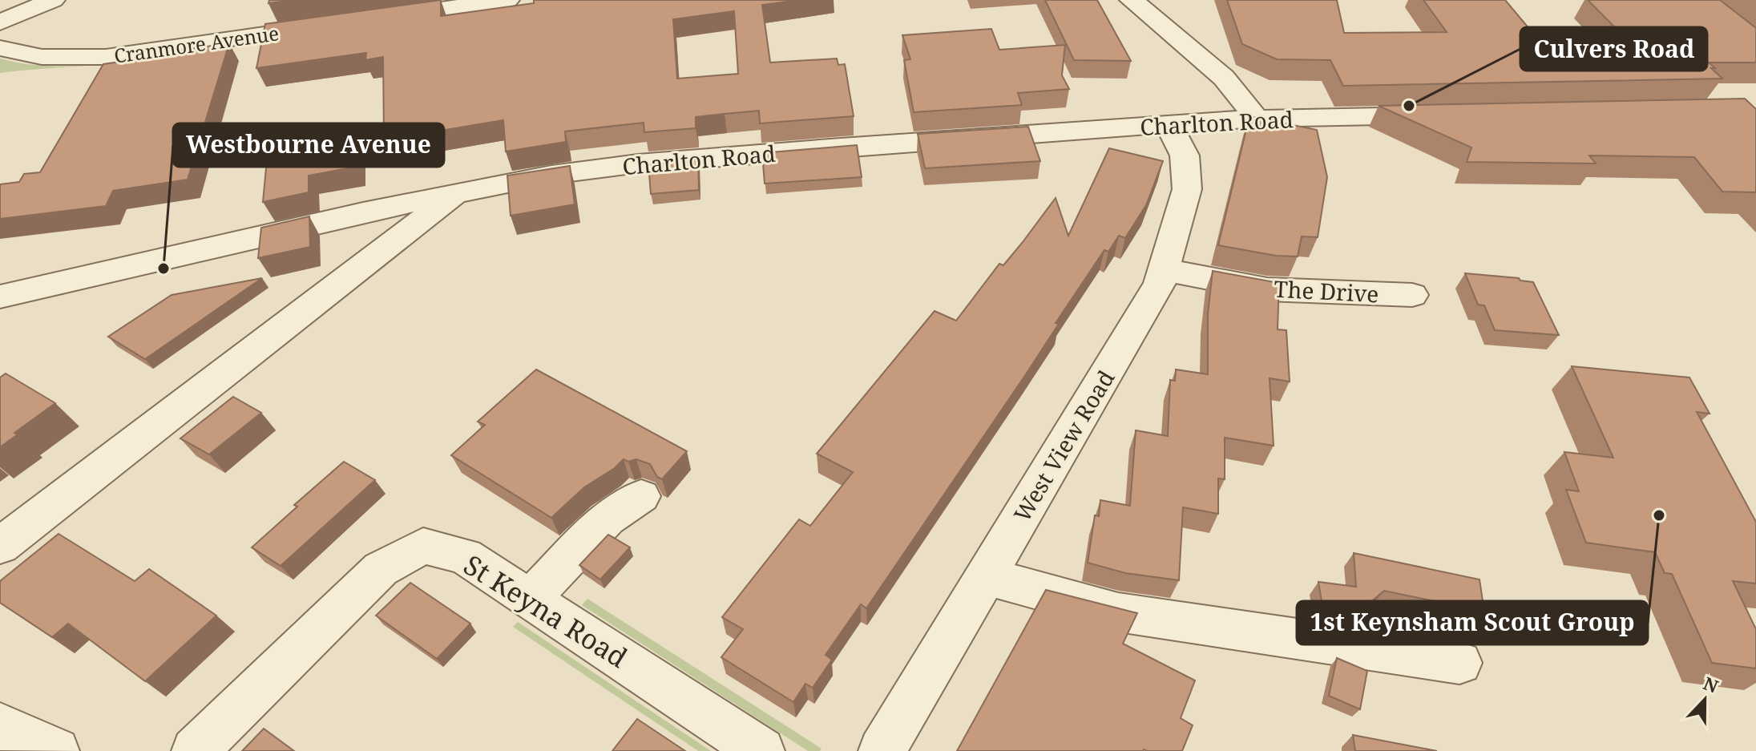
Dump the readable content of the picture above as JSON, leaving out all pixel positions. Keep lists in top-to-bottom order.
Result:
{
  "streets": {
    "street": [
      "Cranmore Avenue",
      "Charlton Road",
      "The Drive",
      "West View Road",
      "St Keyna Road"
    ]
  },
  "crossings": [
    ["Charlton Road", "West View Road"],
    ["The Drive", "West View Road"]
  ],
  "places": ["Culvers Road", "Westbourne Avenue", "1st Keynsham Scout Group"],
  "north": "top"
}
